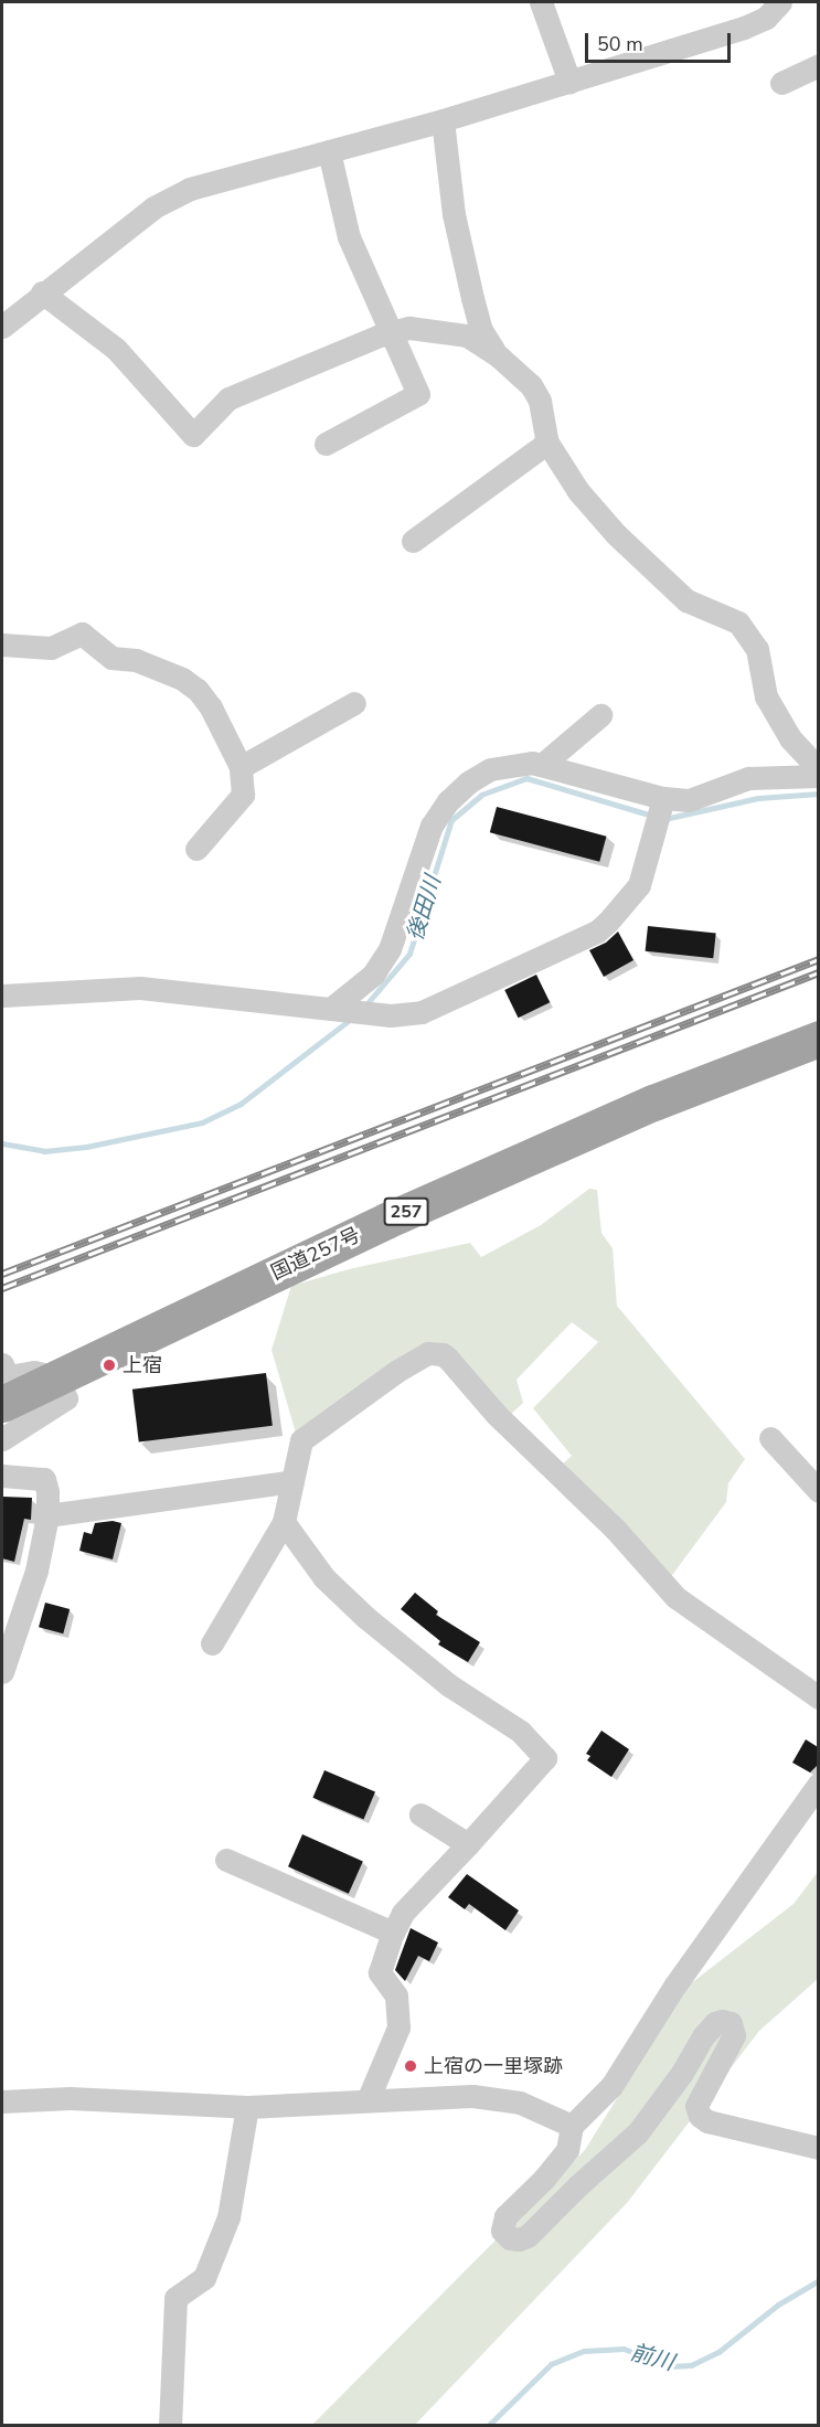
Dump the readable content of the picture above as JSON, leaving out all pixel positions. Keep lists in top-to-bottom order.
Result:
{
  "streets": {
    "highway": ["257", "国道257号"]
  },
  "water": ["後田川", "前川"],
  "places": ["上宿", "上宿の一里塚跡"],
  "scale_bar": "50 m"
}
